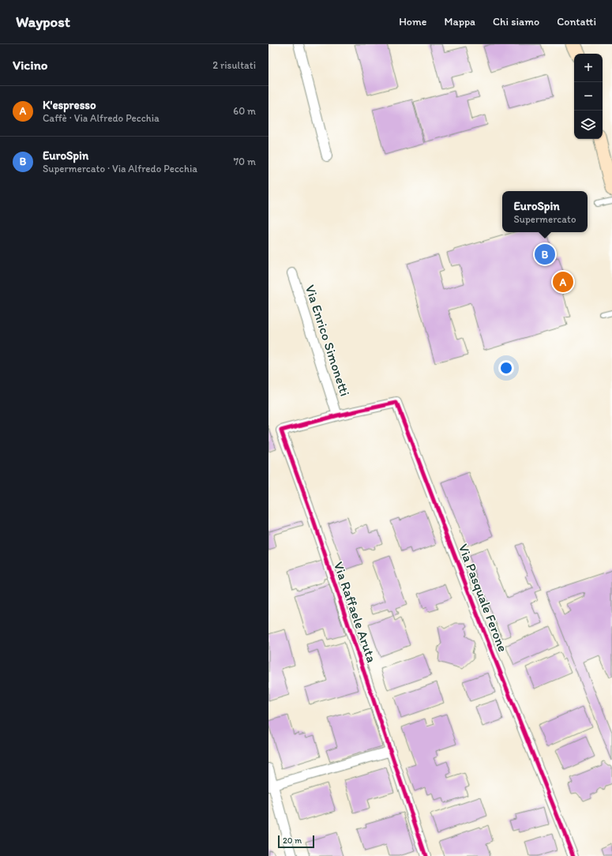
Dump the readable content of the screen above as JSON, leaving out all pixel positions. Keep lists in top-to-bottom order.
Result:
{
  "streets": {
    "street": ["Via Enrico Simonetti", "Via Pasquale Ferone", "Via Raffaele Aruta"]
  },
  "crossings": [
    ["Via Enrico Simonetti", "Via Pasquale Ferone"],
    ["Via Enrico Simonetti", "Via Raffaele Aruta"],
    ["Via Pasquale Ferone", "Via Raffaele Aruta"]
  ],
  "scale_bar": "20 m",
  "page": {
    "header": "Waypost",
    "nav": [
      "Home",
      "Mappa",
      "Chi siamo",
      "Contatti"
    ],
    "heading": ["Vicino", "2 risultati"],
    "map_buttons": ["+", "−"],
    "list": [
      {
        "mark": "A",
        "name": "K'espresso",
        "note": "Caffè · Via Alfredo Pecchia",
        "value": "60 m"
      },
      {
        "mark": "B",
        "name": "EuroSpin",
        "note": "Supermercato · Via Alfredo Pecchia",
        "value": "70 m"
      }
    ],
    "popup": ["EuroSpin", "Supermercato"],
    "pins": ["B", "A"],
    "scale": "20 m"
  }
}
